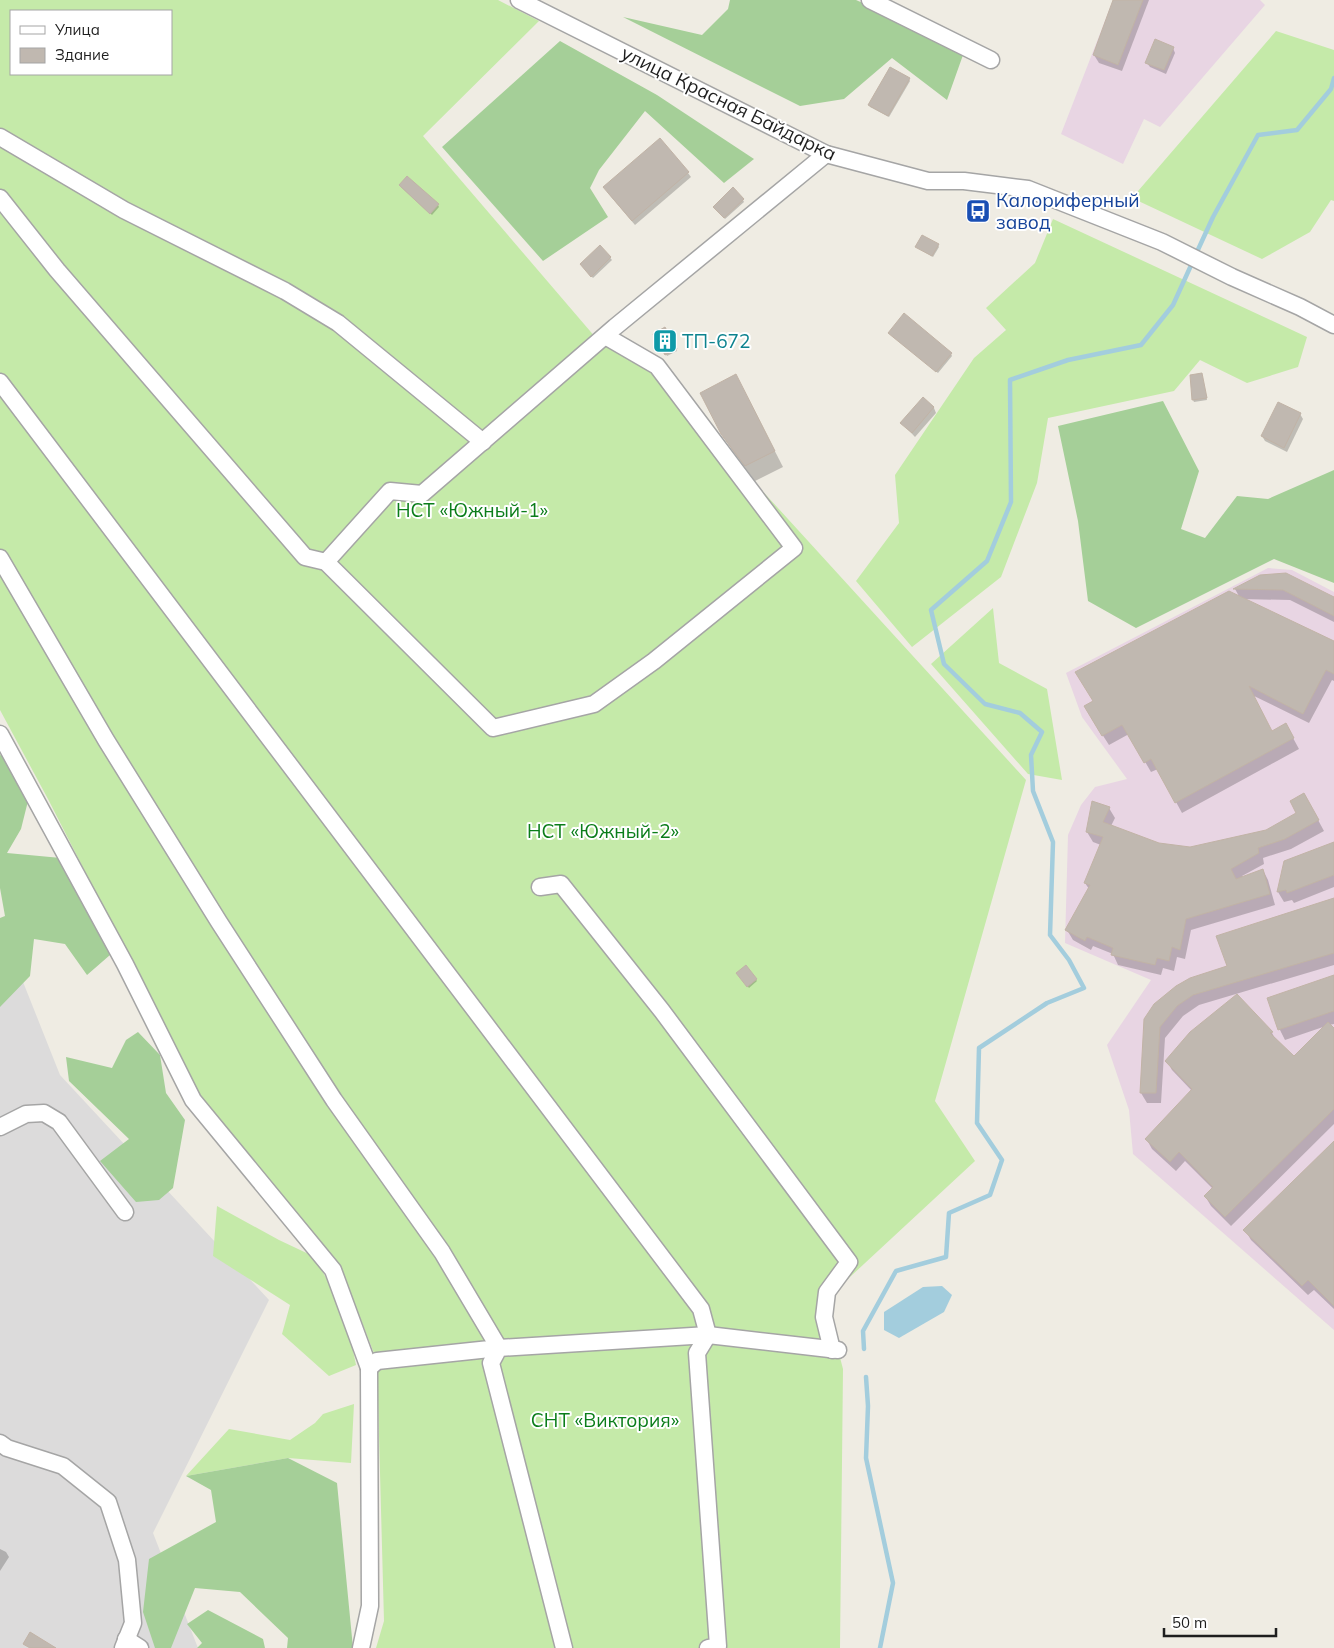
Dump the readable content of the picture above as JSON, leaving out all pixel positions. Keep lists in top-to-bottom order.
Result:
{
  "streets": {
    "street": ["улица Красная Байдарка"]
  },
  "parks": ["НСТ «Южный-1»", "НСТ «Южный-2»", "СНТ «Виктория»"],
  "places": {
    "bus stop": ["Калориферный завод"],
    "building": ["ТП-672"]
  },
  "legend": ["Улица", "Здание"],
  "scale_bar": "50 m"
}
